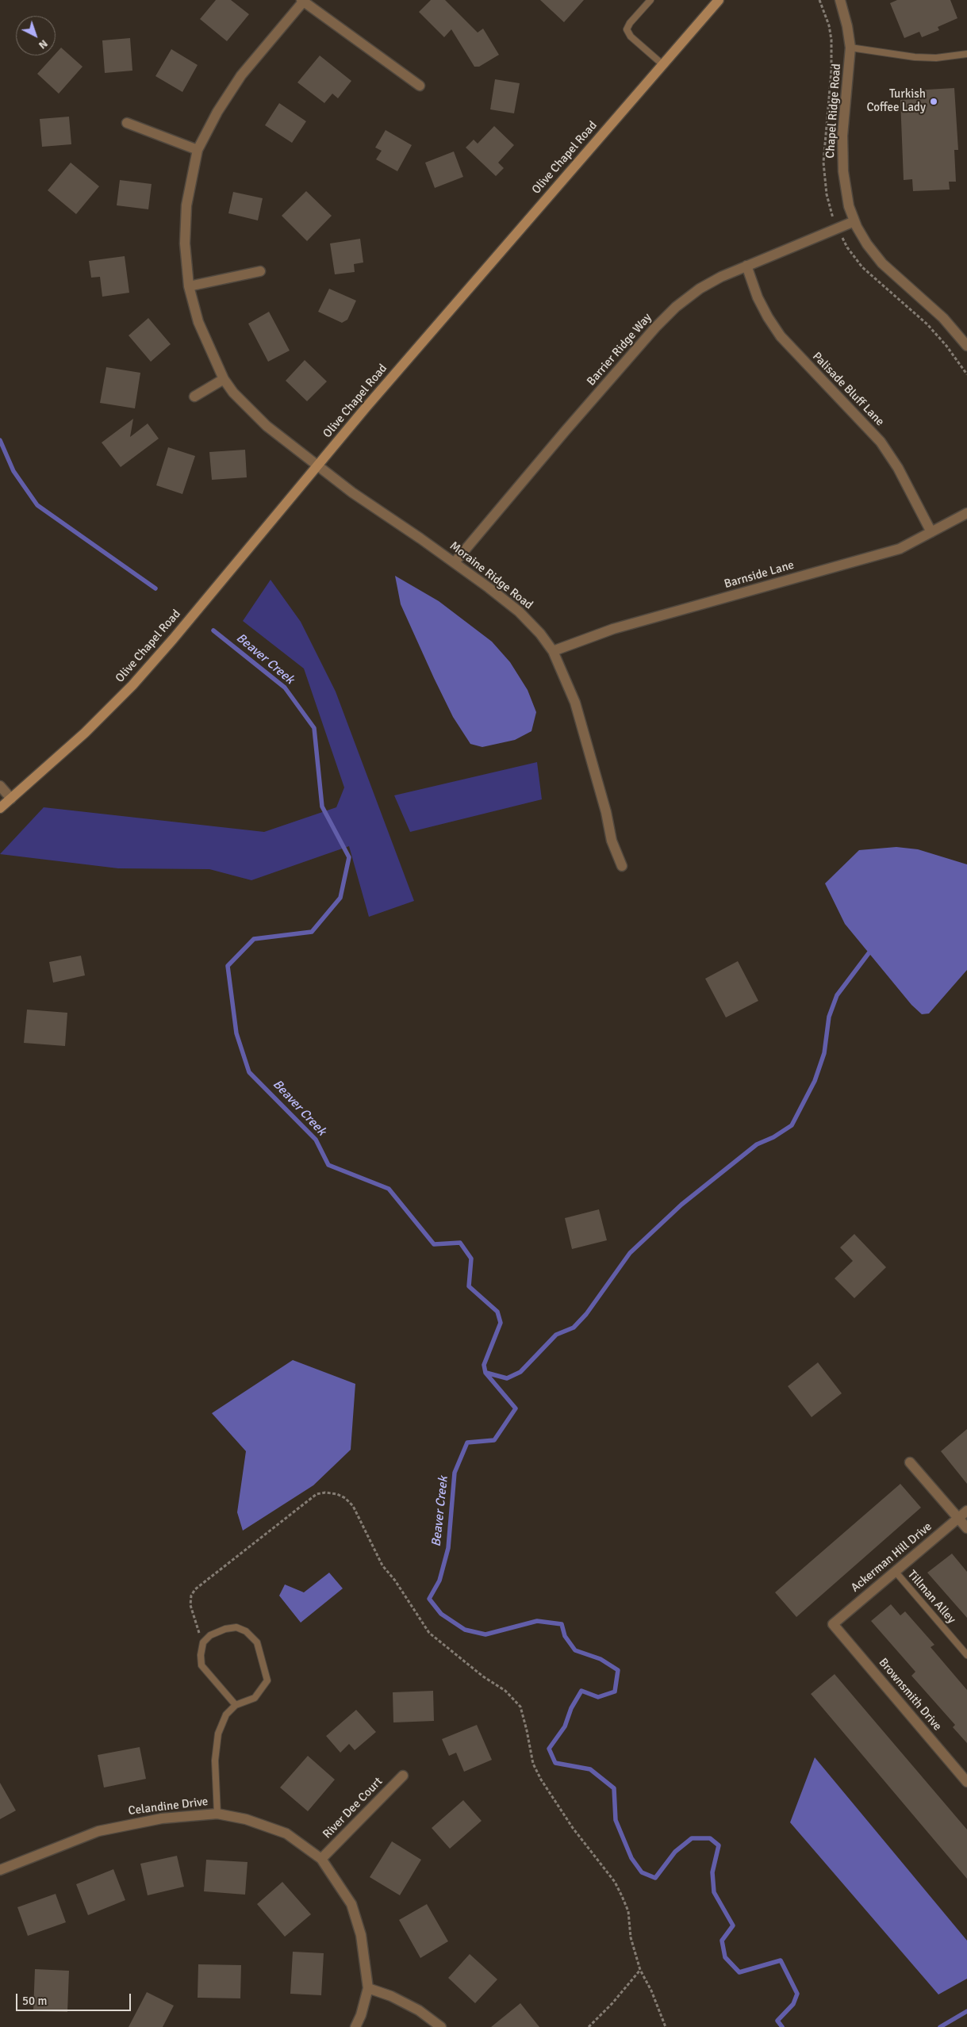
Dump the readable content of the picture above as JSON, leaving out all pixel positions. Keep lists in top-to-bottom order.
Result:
{
  "streets": {
    "main road": ["Olive Chapel Road"],
    "street": [
      "Chapel Ridge Road",
      "Barrier Ridge Way",
      "Palisade Bluff Lane",
      "Barnside Lane",
      "Moraine Ridge Road",
      "Ackerman Hill Drive",
      "Brownsmith Drive",
      "Celandine Drive",
      "River Dee Court"
    ],
    "lane": ["Tillman Alley"]
  },
  "crossings": [
    ["Chapel Ridge Road", "Barrier Ridge Way"],
    ["Olive Chapel Road", "Moraine Ridge Road"],
    ["Barrier Ridge Way", "Palisade Bluff Lane"],
    ["Barrier Ridge Way", "Moraine Ridge Road"],
    ["Palisade Bluff Lane", "Barnside Lane"],
    ["Barnside Lane", "Moraine Ridge Road"],
    ["Ackerman Hill Drive", "Tillman Alley"],
    ["Ackerman Hill Drive", "Brownsmith Drive"],
    ["Celandine Drive", "River Dee Court"]
  ],
  "water": ["Beaver Creek"],
  "places": ["Turkish Coffee Lady"],
  "scale_bar": "50 m",
  "north": "bottom right"
}
